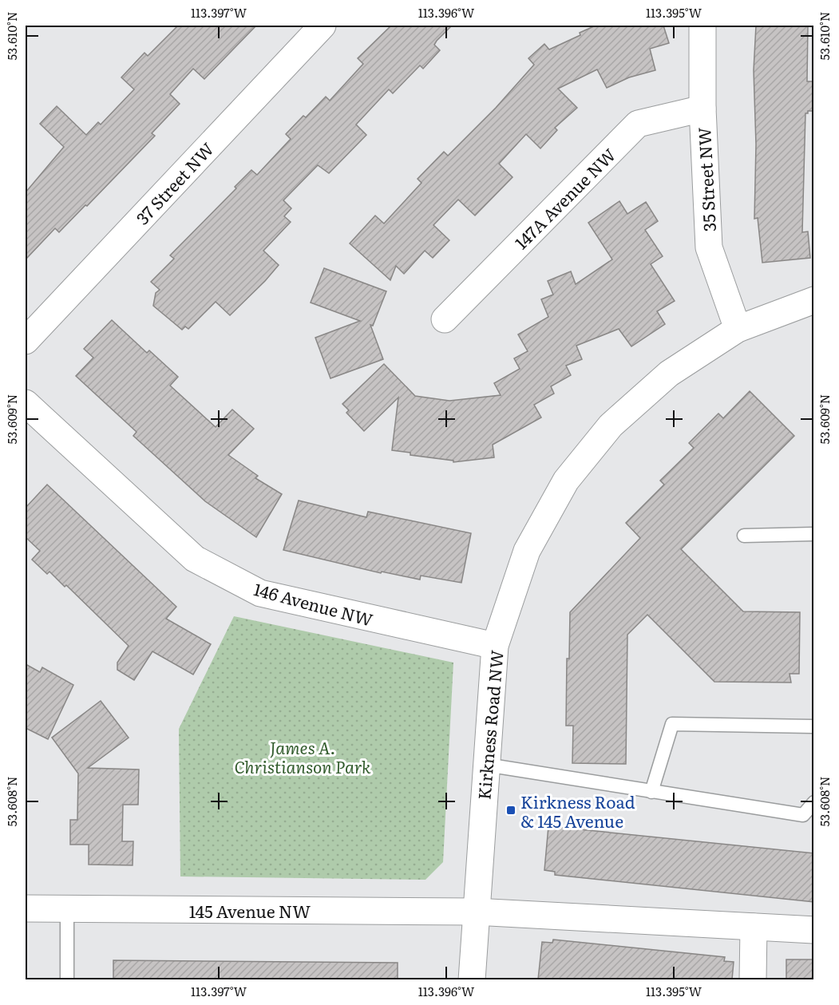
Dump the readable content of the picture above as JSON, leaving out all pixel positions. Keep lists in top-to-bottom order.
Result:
{
  "streets": {
    "street": [
      "35 Street NW",
      "37 Street NW",
      "147A Avenue NW",
      "146 Avenue NW",
      "Kirkness Road NW",
      "145 Avenue NW"
    ]
  },
  "crossings": [
    ["35 Street NW", "147A Avenue NW"],
    ["35 Street NW", "Kirkness Road NW"],
    ["146 Avenue NW", "Kirkness Road NW"],
    ["Kirkness Road NW", "145 Avenue NW"]
  ],
  "parks": ["James A. Christianson Park"],
  "places": {
    "transit": ["Kirkness Road & 145 Avenue"]
  },
  "coordinates": [
    "113.397°W",
    "113.396°W",
    "113.395°W",
    "53.610°N",
    "53.609°N",
    "53.608°N"
  ]
}
